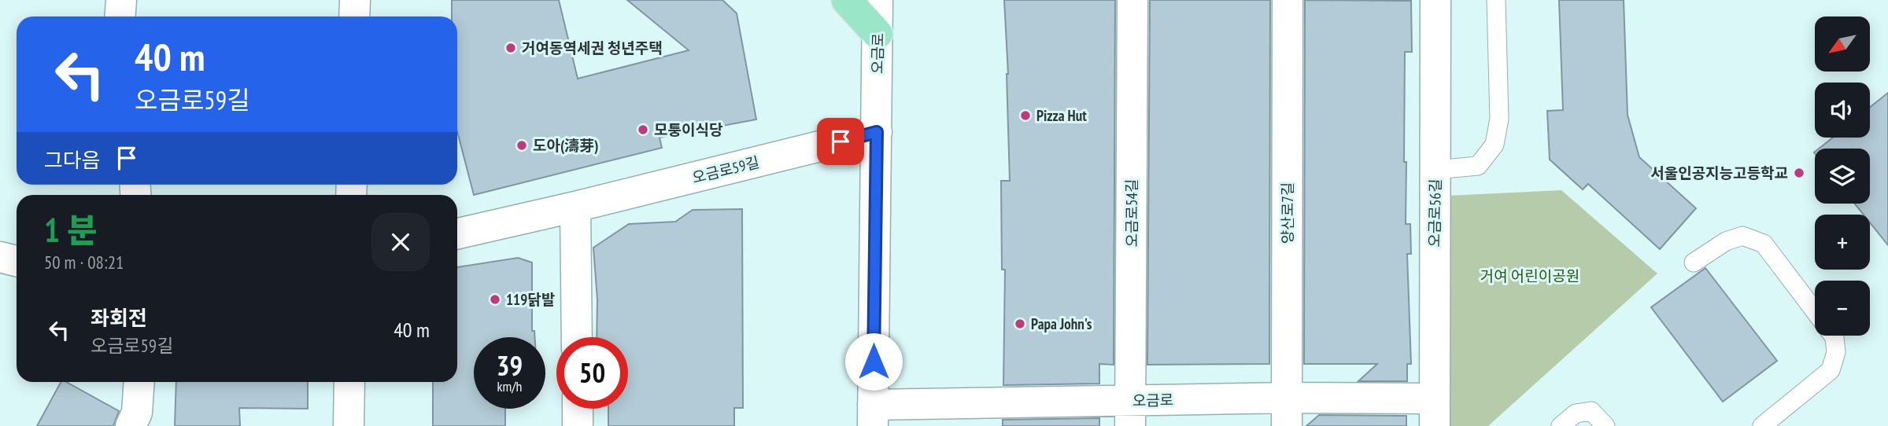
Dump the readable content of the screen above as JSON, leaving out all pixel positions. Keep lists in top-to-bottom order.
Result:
{
  "streets": {
    "street": [
      "오금로",
      "오금로59길",
      "오금로54길",
      "양산로7길",
      "오금로56길"
    ]
  },
  "crossings": [
    ["오금로", "오금로59길"],
    ["오금로", "오금로54길"],
    ["오금로", "양산로7길"],
    ["오금로", "오금로56길"]
  ],
  "parks": ["거여 어린이공원"],
  "places": [
    "거여동역세권 청년주택",
    "Pizza Hut",
    "모퉁이식당",
    "도아(濤芽)",
    "서울인공지능고등학교",
    "119닭발",
    "Papa John's"
  ],
  "north": "bottom left",
  "page": {
    "map_buttons": ["+", "−"],
    "turn": ["40 m", "오금로59길"],
    "then": "그다음",
    "heading": ["1 분", "50 m · 08:21"],
    "list": [
      {
        "name": "좌회전",
        "note": "오금로59길",
        "value": "40 m"
      }
    ],
    "speed": "39 km/h",
    "limit": "50"
  }
}
